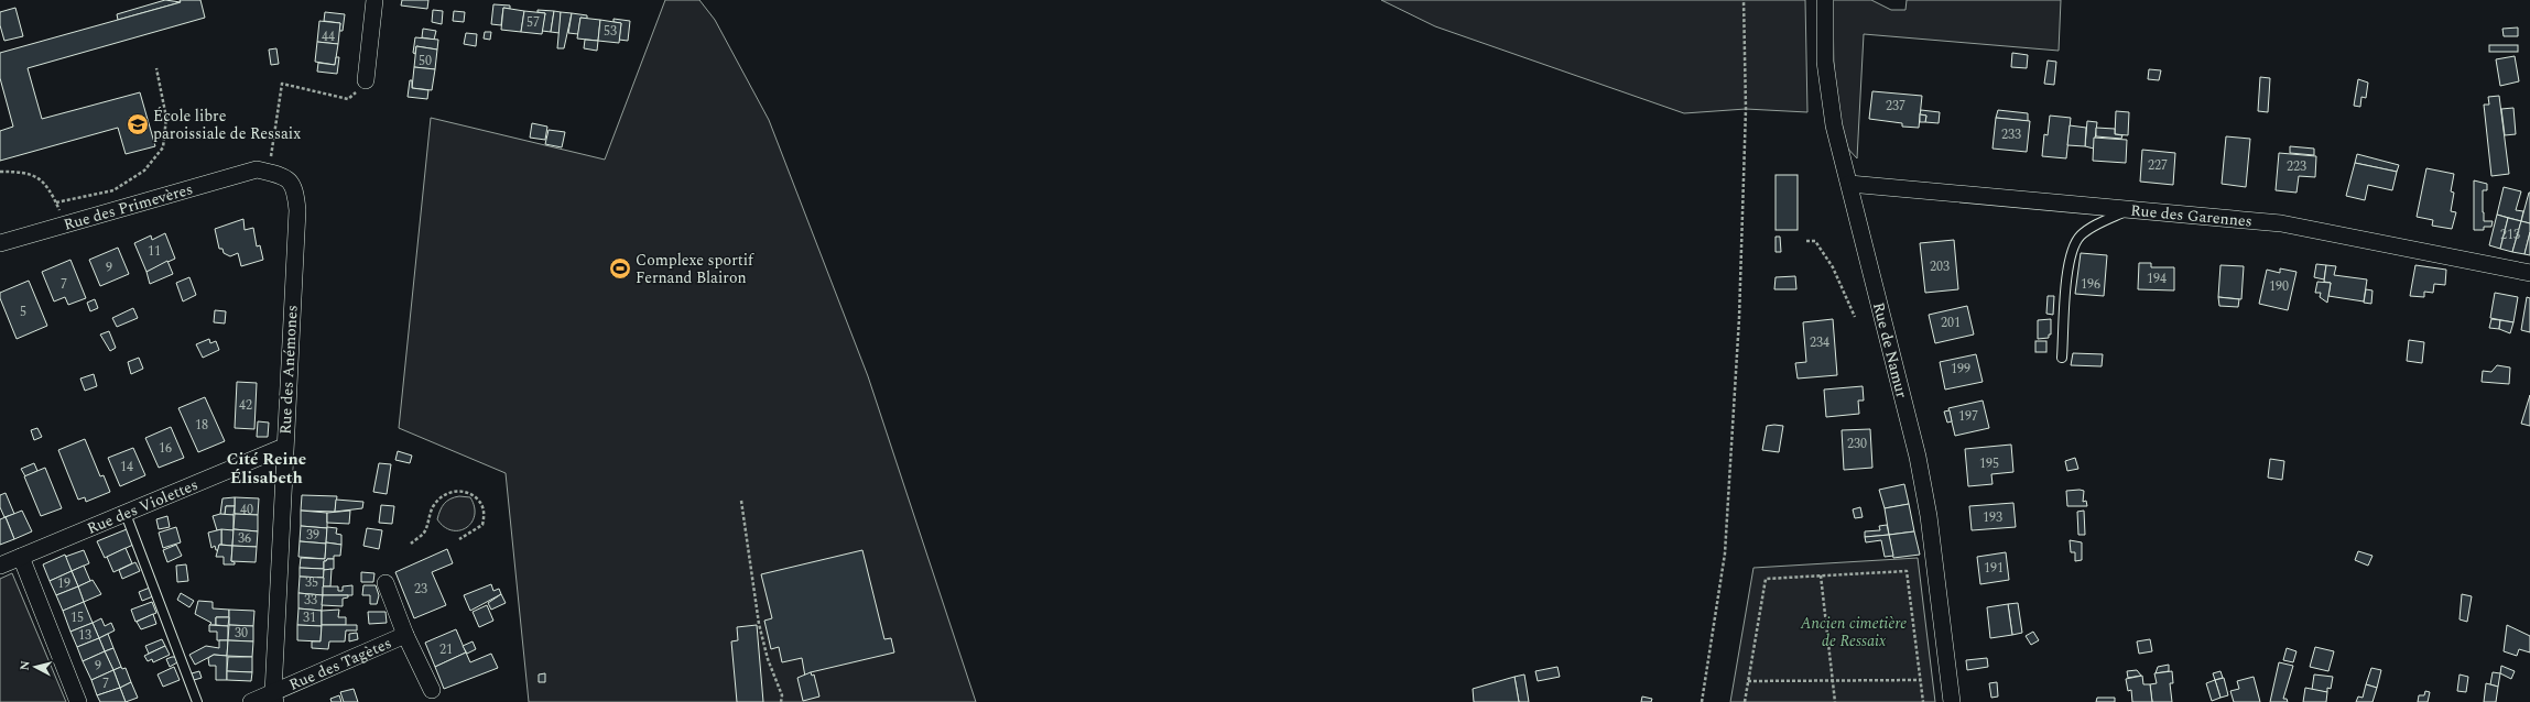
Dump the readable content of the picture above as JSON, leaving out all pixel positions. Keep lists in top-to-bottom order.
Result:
{
  "streets": {
    "street": [
      "Rue des Primevères",
      "Rue des Garennes",
      "Rue de Namur",
      "Rue des Anémones",
      "Rue des Violettes",
      "Rue des Tagètes"
    ]
  },
  "crossings": [
    ["Rue des Primevères", "Rue des Anémones"],
    ["Rue des Garennes", "Rue de Namur"],
    ["Rue des Anémones", "Rue des Violettes"],
    ["Rue des Anémones", "Rue des Tagètes"]
  ],
  "districts": ["Cité Reine Élisabeth"],
  "parks": ["Ancien cimetière de Ressaix"],
  "places": {
    "school or university": ["École libre paroissiale de Ressaix"],
    "sports": ["Complexe sportif Fernand Blairon"]
  },
  "house_numbers": [
    "57",
    "53",
    "44",
    "50",
    "237",
    "233",
    "227",
    "223",
    "213",
    "11",
    "203",
    "9",
    "194",
    "7",
    "196",
    "190",
    "5",
    "201",
    "234",
    "199",
    "42",
    "197",
    "18",
    "230",
    "16",
    "195",
    "14",
    "40",
    "193",
    "39",
    "36",
    "191",
    "35",
    "19",
    "23",
    "33",
    "15",
    "31",
    "30",
    "13",
    "21",
    "9",
    "7"
  ],
  "north": "left"
}
